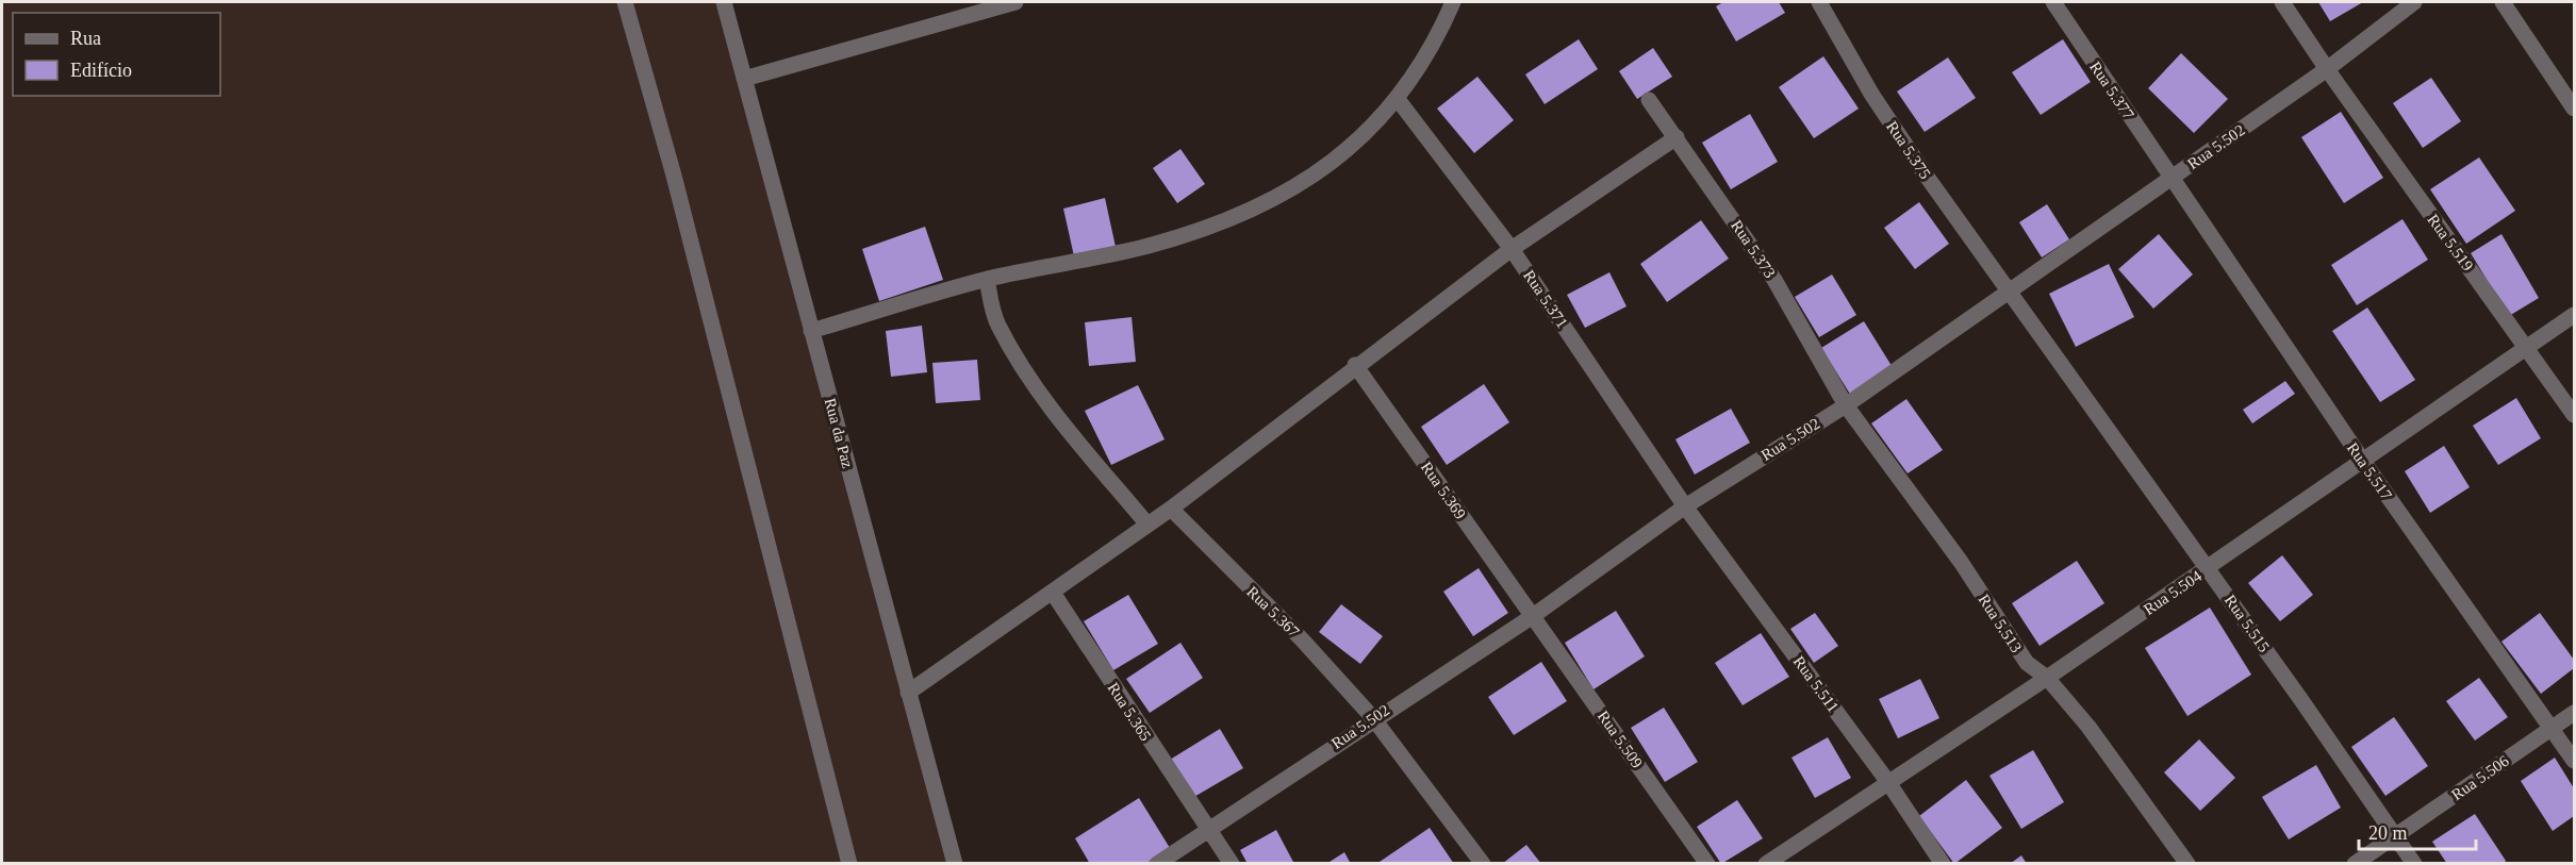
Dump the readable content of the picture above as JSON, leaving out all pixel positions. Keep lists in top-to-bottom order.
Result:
{
  "streets": {
    "street": [
      "Rua 5.377",
      "Rua 5.502",
      "Rua 5.375",
      "Rua 5.519",
      "Rua 5.373",
      "Rua 5.371",
      "Rua da Paz",
      "Rua 5.517",
      "Rua 5.369",
      "Rua 5.504",
      "Rua 5.367",
      "Rua 5.513",
      "Rua 5.515",
      "Rua 5.511",
      "Rua 5.365",
      "Rua 5.509",
      "Rua 5.506"
    ]
  },
  "crossings": [
    ["Rua 5.377", "Rua 5.502"],
    ["Rua 5.377", "Rua 5.517"],
    ["Rua 5.502", "Rua 5.375"],
    ["Rua 5.502", "Rua 5.519"],
    ["Rua 5.502", "Rua 5.373"],
    ["Rua 5.502", "Rua 5.371"],
    ["Rua 5.502", "Rua 5.517"],
    ["Rua 5.502", "Rua 5.369"],
    ["Rua 5.502", "Rua 5.367"],
    ["Rua 5.502", "Rua 5.513"],
    ["Rua 5.502", "Rua 5.515"],
    ["Rua 5.502", "Rua 5.511"],
    ["Rua 5.502", "Rua 5.365"],
    ["Rua 5.502", "Rua 5.509"],
    ["Rua 5.375", "Rua 5.515"],
    ["Rua 5.519", "Rua 5.504"],
    ["Rua 5.373", "Rua 5.513"],
    ["Rua 5.371", "Rua 5.511"],
    ["Rua 5.517", "Rua 5.504"],
    ["Rua 5.517", "Rua 5.506"],
    ["Rua 5.369", "Rua 5.509"],
    ["Rua 5.504", "Rua 5.513"],
    ["Rua 5.504", "Rua 5.515"],
    ["Rua 5.504", "Rua 5.511"],
    ["Rua 5.515", "Rua 5.506"]
  ],
  "legend": ["Rua", "Edifício"],
  "scale_bar": "20 m"
}
